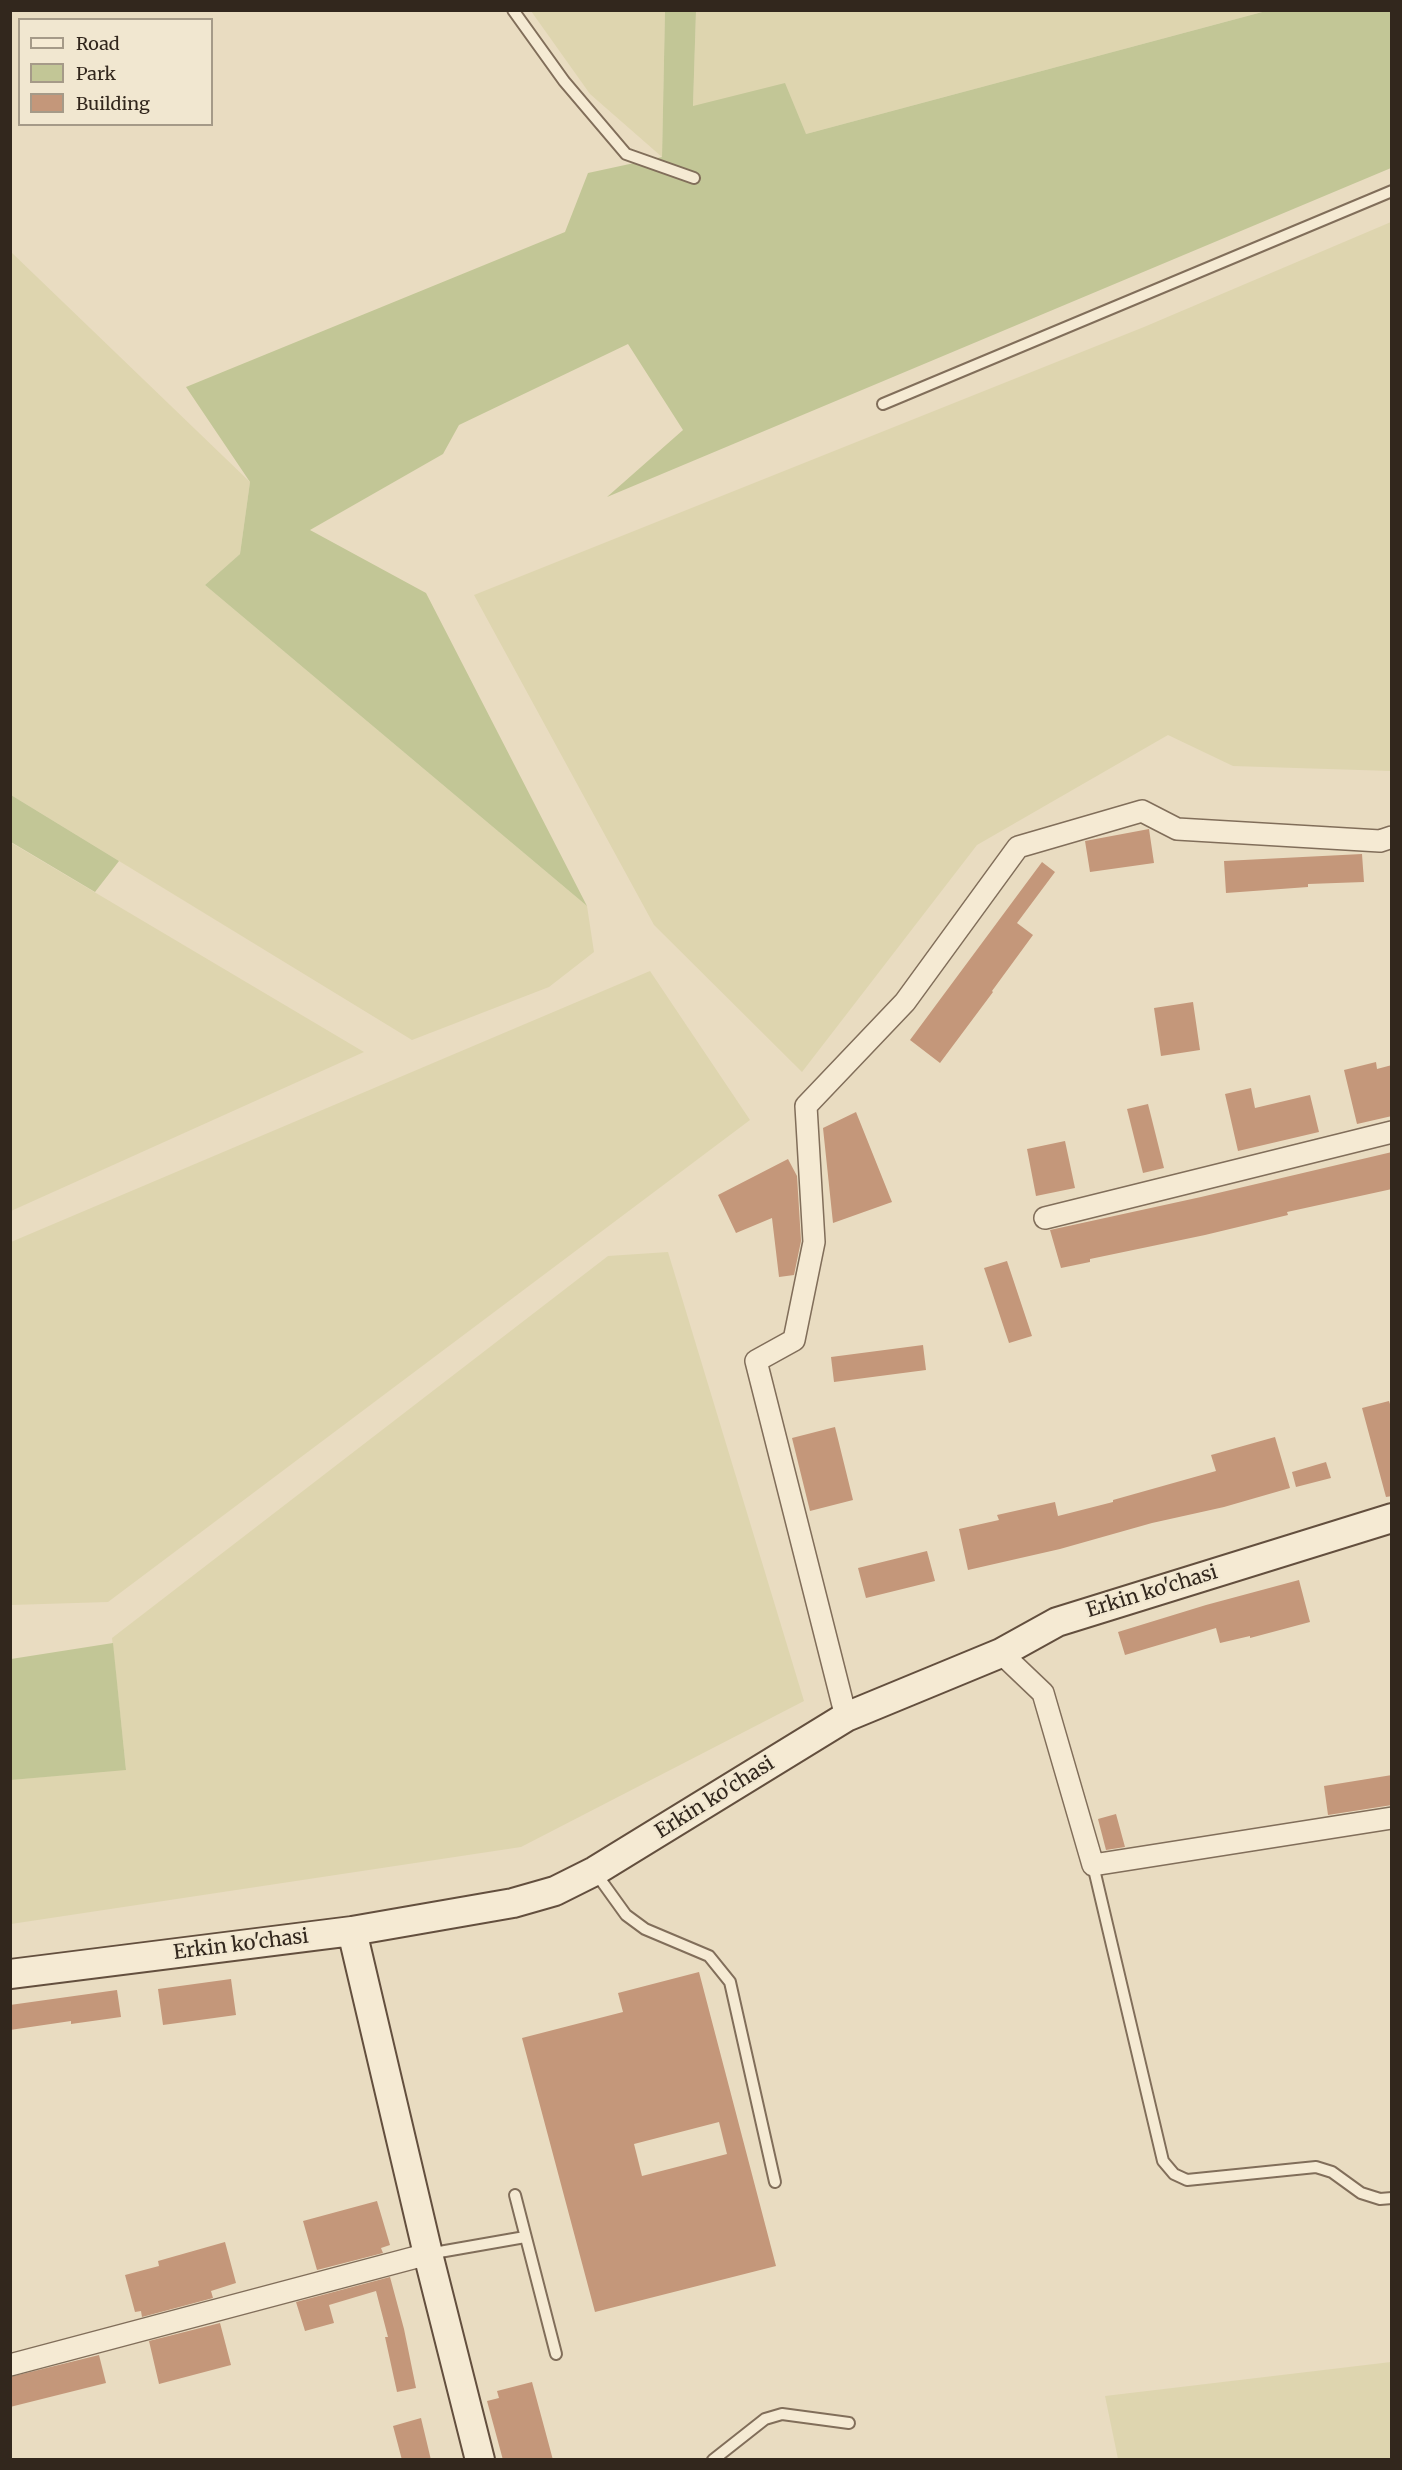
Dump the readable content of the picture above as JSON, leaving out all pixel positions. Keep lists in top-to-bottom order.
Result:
{
  "streets": {
    "main road": ["Erkin ko'chasi"]
  },
  "legend": ["Road", "Park", "Building"]
}
